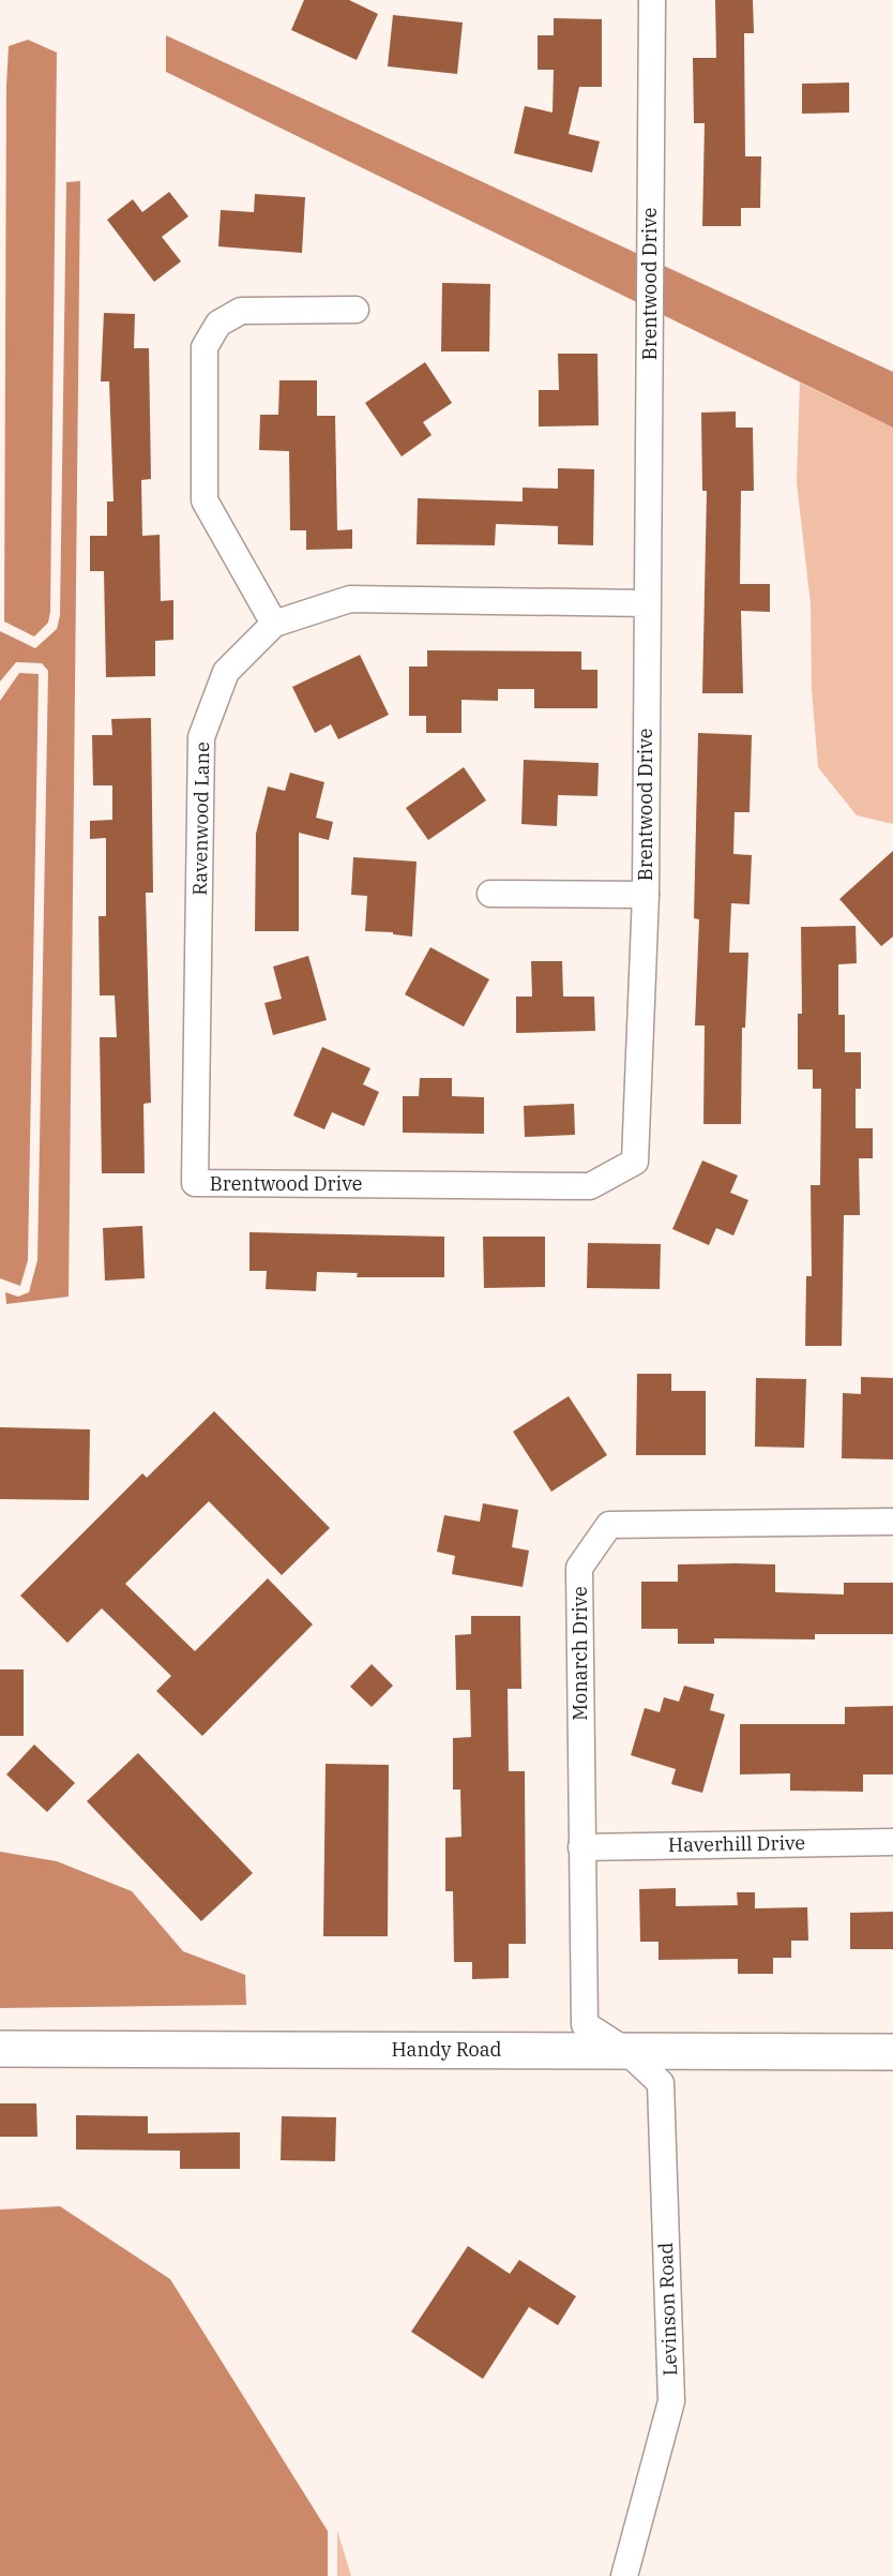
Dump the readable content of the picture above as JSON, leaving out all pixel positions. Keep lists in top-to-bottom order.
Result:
{
  "streets": {
    "street": [
      "Brentwood Drive",
      "Ravenwood Lane",
      "Monarch Drive",
      "Haverhill Drive",
      "Handy Road",
      "Levinson Road"
    ]
  },
  "crossings": [
    ["Brentwood Drive", "Ravenwood Lane"],
    ["Monarch Drive", "Haverhill Drive"],
    ["Monarch Drive", "Handy Road"],
    ["Monarch Drive", "Levinson Road"],
    ["Handy Road", "Levinson Road"]
  ]
}
